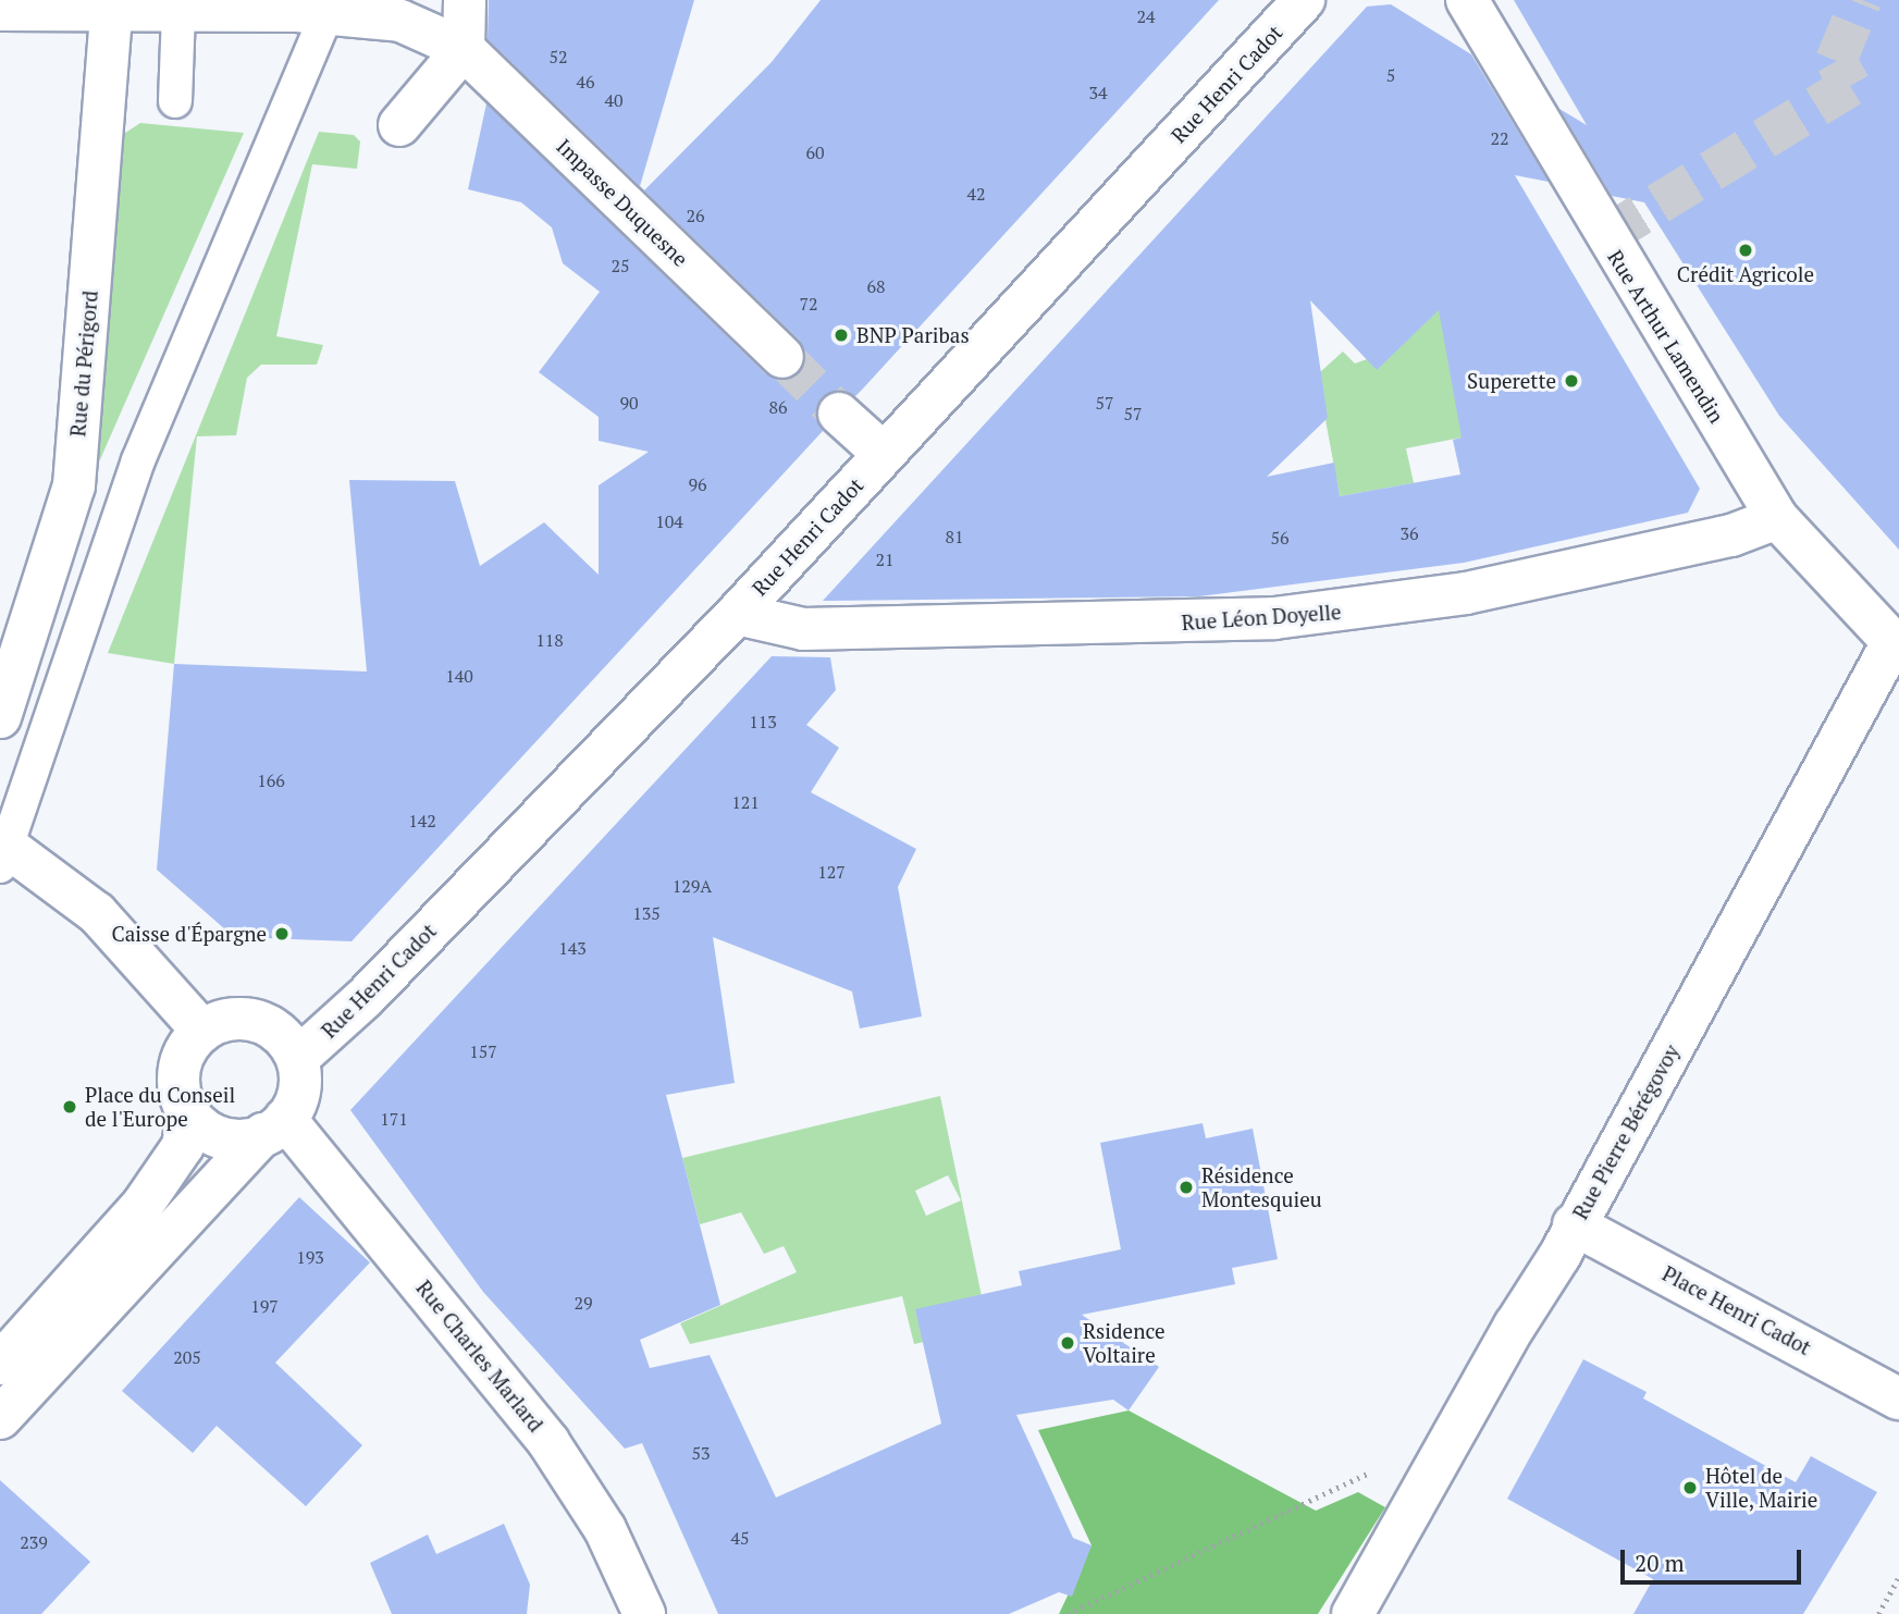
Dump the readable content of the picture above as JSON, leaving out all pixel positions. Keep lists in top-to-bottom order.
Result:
{
  "streets": {
    "street": [
      "Rue Henri Cadot",
      "Impasse Duquesne",
      "Rue Arthur Lamendin",
      "Rue du Périgord",
      "Rue Léon Doyelle",
      "Rue Pierre Bérégovoy",
      "Place Henri Cadot",
      "Rue Charles Marlard"
    ]
  },
  "crossings": [
    ["Rue Henri Cadot", "Rue Léon Doyelle"],
    ["Rue Henri Cadot", "Rue Charles Marlard"],
    ["Impasse Duquesne", "Rue du Périgord"],
    ["Rue Arthur Lamendin", "Rue Léon Doyelle"],
    ["Rue Arthur Lamendin", "Rue Pierre Bérégovoy"],
    ["Rue Pierre Bérégovoy", "Place Henri Cadot"]
  ],
  "places": [
    "Crédit Agricole",
    "BNP Paribas",
    "Superette",
    "Caisse d'Épargne",
    "Place du Conseil de l'Europe",
    "Résidence Montesquieu",
    "Rsidence Voltaire",
    "Hôtel de Ville, Mairie"
  ],
  "house_numbers": [
    "24",
    "52",
    "5",
    "46",
    "34",
    "40",
    "22",
    "60",
    "42",
    "26",
    "25",
    "68",
    "72",
    "90",
    "57",
    "86",
    "57",
    "96",
    "104",
    "36",
    "81",
    "56",
    "21",
    "118",
    "140",
    "113",
    "166",
    "121",
    "142",
    "127",
    "129A",
    "135",
    "143",
    "157",
    "171",
    "193",
    "29",
    "197",
    "205",
    "53",
    "45",
    "239"
  ],
  "scale_bar": "20 m"
}
